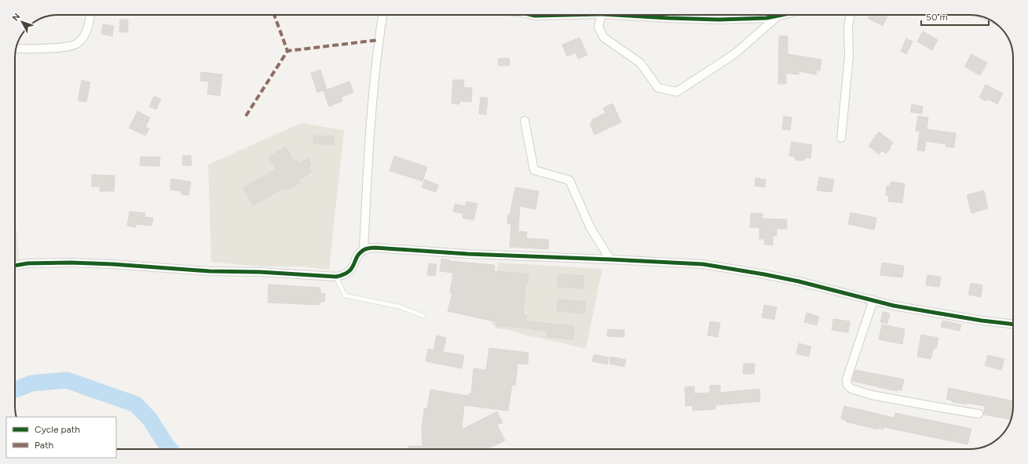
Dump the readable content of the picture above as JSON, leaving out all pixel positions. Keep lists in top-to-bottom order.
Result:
{
  "legend": ["Cycle path", "Path"],
  "scale_bar": "50 m",
  "north": "top left"
}
